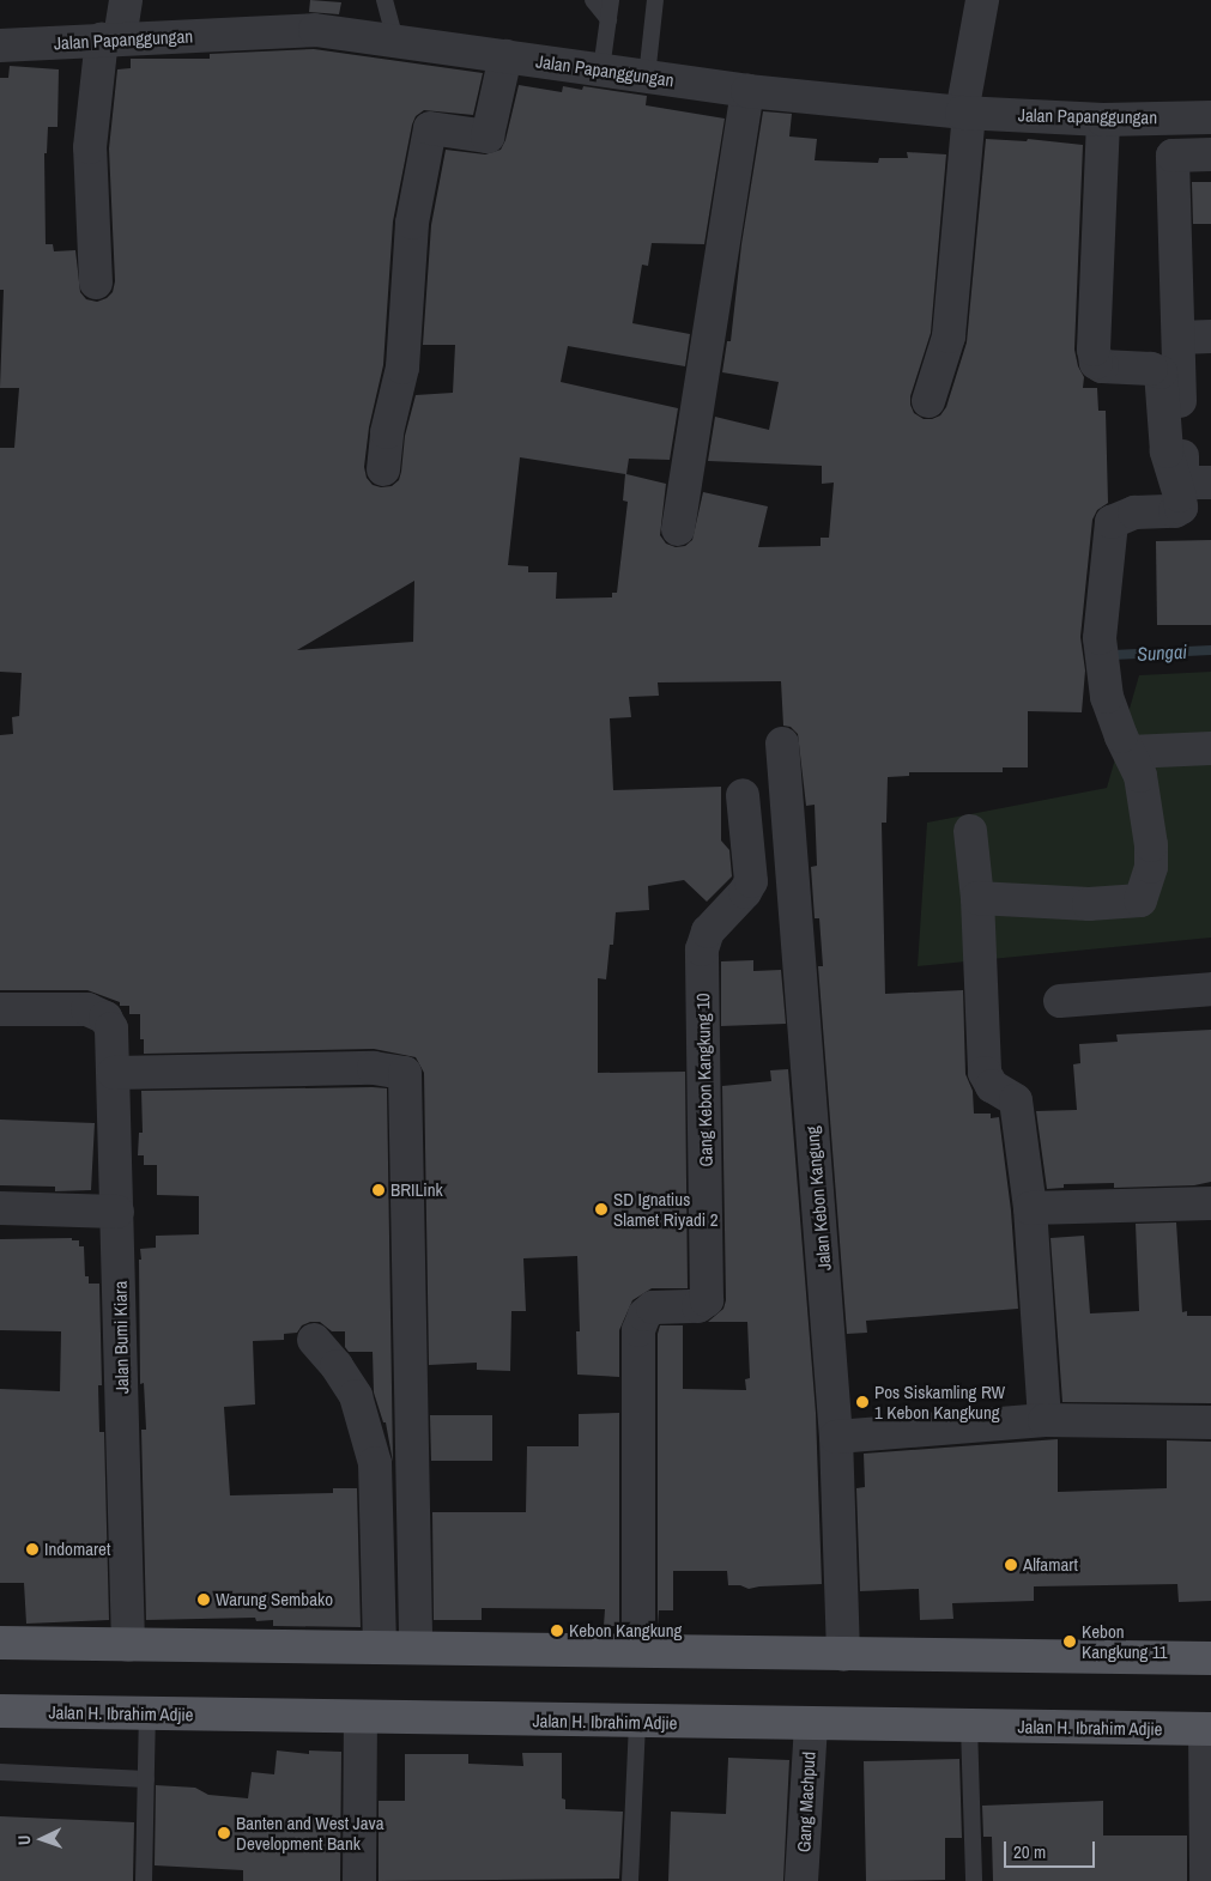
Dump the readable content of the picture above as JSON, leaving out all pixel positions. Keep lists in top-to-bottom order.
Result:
{
  "streets": {
    "main road": ["Jalan H. Ibrahim Adjie"],
    "street": [
      "Jalan Papanggungan",
      "Gang Kebon Kangkung 10",
      "Jalan Kebon Kangung",
      "Jalan Bumi Kiara",
      "Gang Machpud"
    ]
  },
  "crossings": [
    ["Jalan H. Ibrahim Adjie", "Gang Machpud"]
  ],
  "water": ["Sungai"],
  "places": [
    "BRILink",
    "SD Ignatius Slamet Riyadi 2",
    "Pos Siskamling RW 1 Kebon Kangkung",
    "Indomaret",
    "Alfamart",
    "Warung Sembako",
    "Kebon Kangkung",
    "Kebon Kangkung 11",
    "Banten and West Java Development Bank"
  ],
  "scale_bar": "20 m",
  "north": "left"
}
